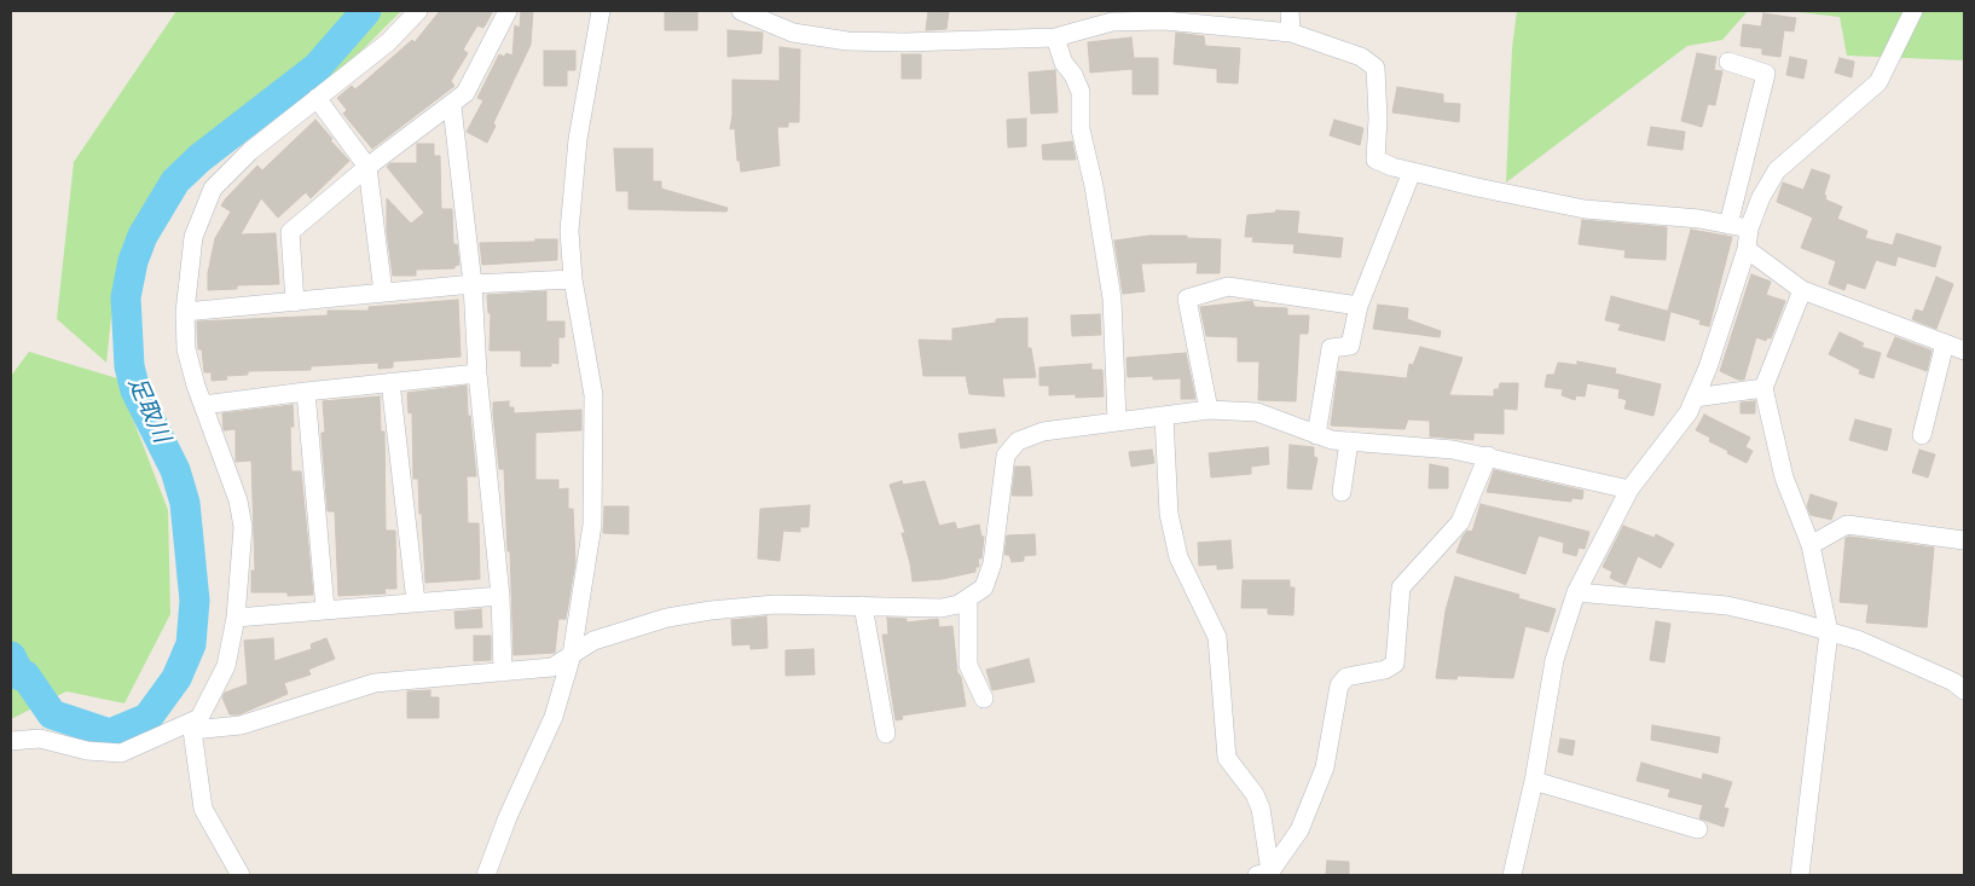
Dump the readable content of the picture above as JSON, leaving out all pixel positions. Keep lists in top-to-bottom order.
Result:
{
  "water": ["足取川"]
}
